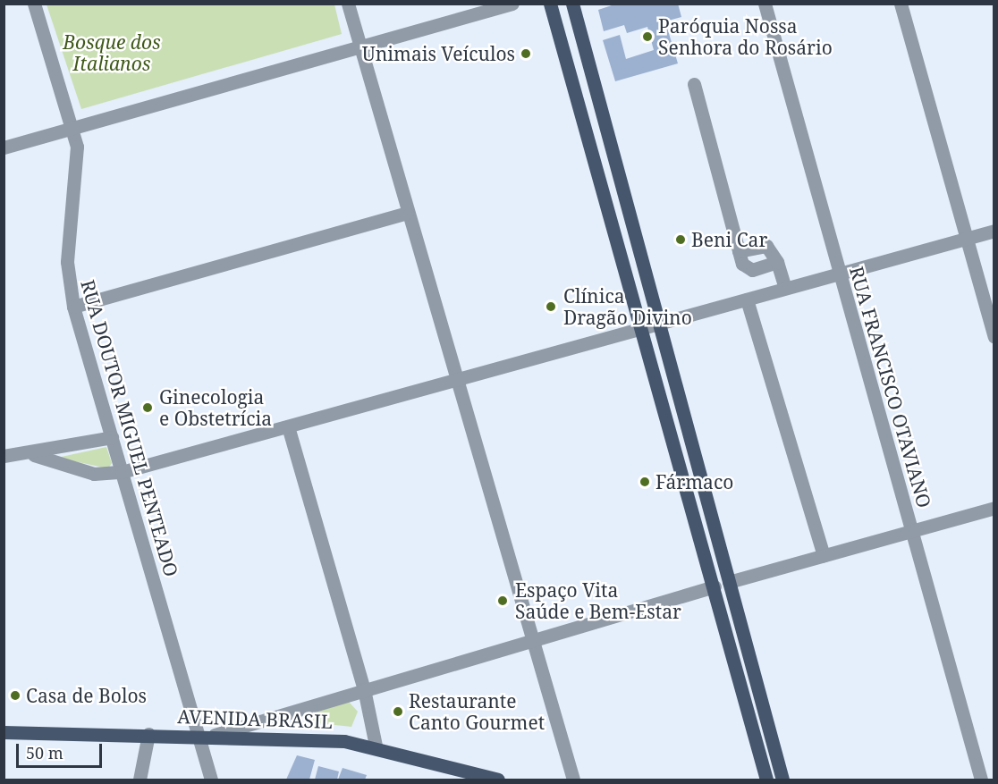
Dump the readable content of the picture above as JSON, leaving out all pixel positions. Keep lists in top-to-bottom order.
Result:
{
  "streets": {
    "main road": ["AVENIDA BRASIL"],
    "street": ["RUA FRANCISCO OTAVIANO", "RUA DOUTOR MIGUEL PENTEADO"]
  },
  "crossings": [
    ["RUA DOUTOR MIGUEL PENTEADO", "AVENIDA BRASIL"]
  ],
  "parks": ["Bosque dos Italianos"],
  "places": [
    "Paróquia Nossa Senhora do Rosário",
    "Unimais Veículos",
    "Beni Car",
    "Clínica Dragão Divino",
    "Ginecologia e Obstetrícia",
    "Fármaco",
    "Espaço Vita Saúde e Bem-Estar",
    "Casa de Bolos",
    "Restaurante Canto Gourmet"
  ],
  "scale_bar": "50 m"
}
